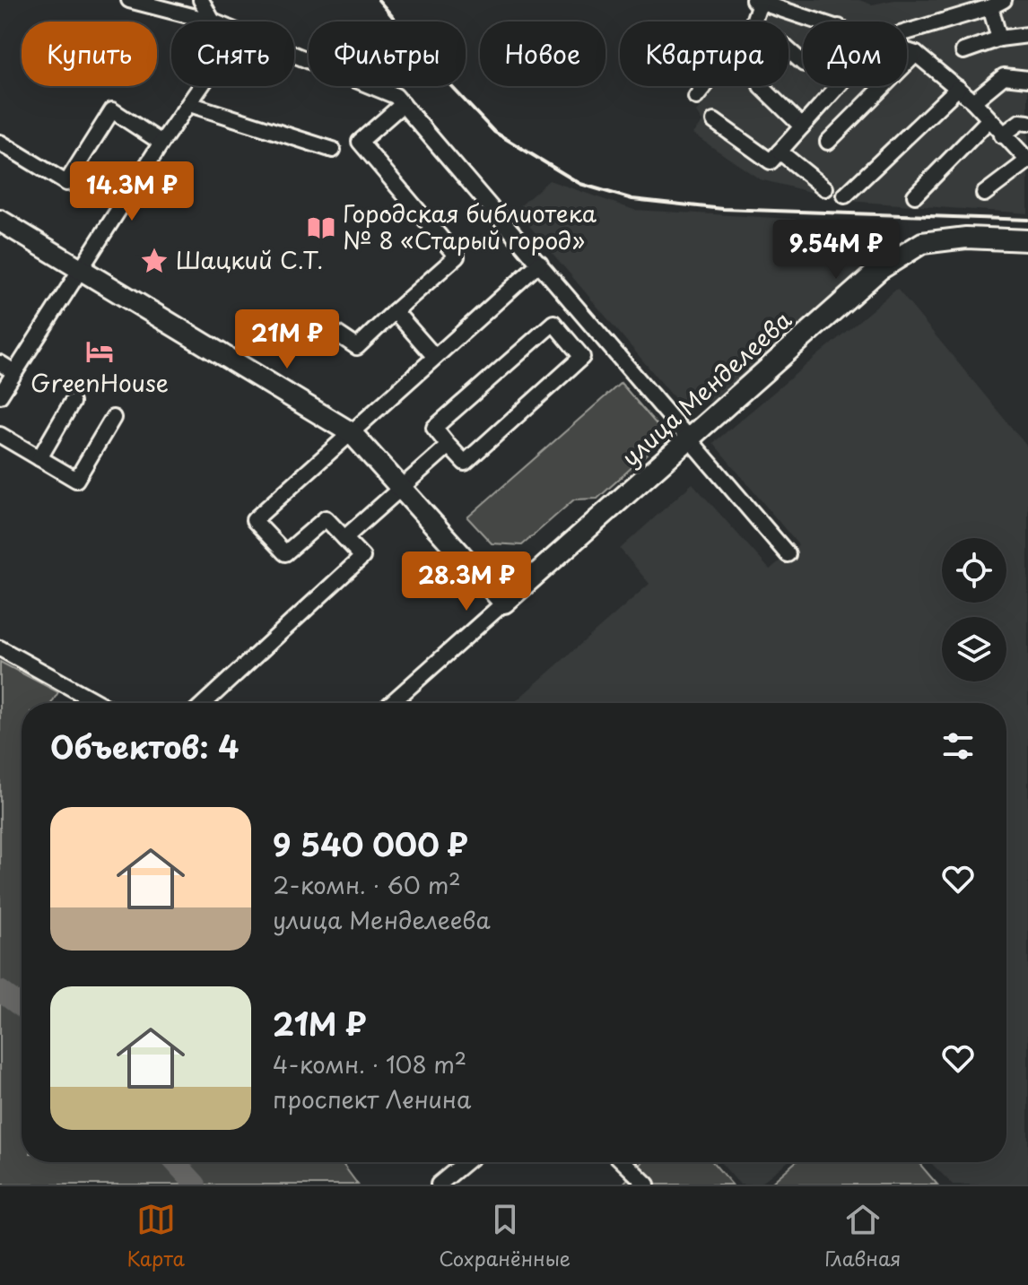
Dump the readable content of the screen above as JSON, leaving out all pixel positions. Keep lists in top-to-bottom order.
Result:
{
  "streets": {
    "main road": ["улица Менделеева"]
  },
  "places": {
    "library": ["Городская библиотека № 8 «Старый город»"],
    "place": ["Шацкий С.Т."],
    "hotel": ["GreenHouse"]
  },
  "page": {
    "chip": [
      "Купить",
      "Снять",
      "Фильтры",
      "Новое",
      "Квартира",
      "Дом"
    ],
    "price": [
      "14.3M ₽",
      "9.54M ₽",
      "21M ₽",
      "28.3M ₽"
    ],
    "heading": "Объектов: 4",
    "list": [
      {
        "name": "9 540 000 ₽",
        "note": "2-комн. · 60 m² · улица Менделеева"
      },
      {
        "name": "21M ₽",
        "note": "4-комн. · 108 m² · проспект Ленина"
      }
    ],
    "tabs": ["Карта", "Сохранённые", "Главная"]
  }
}
